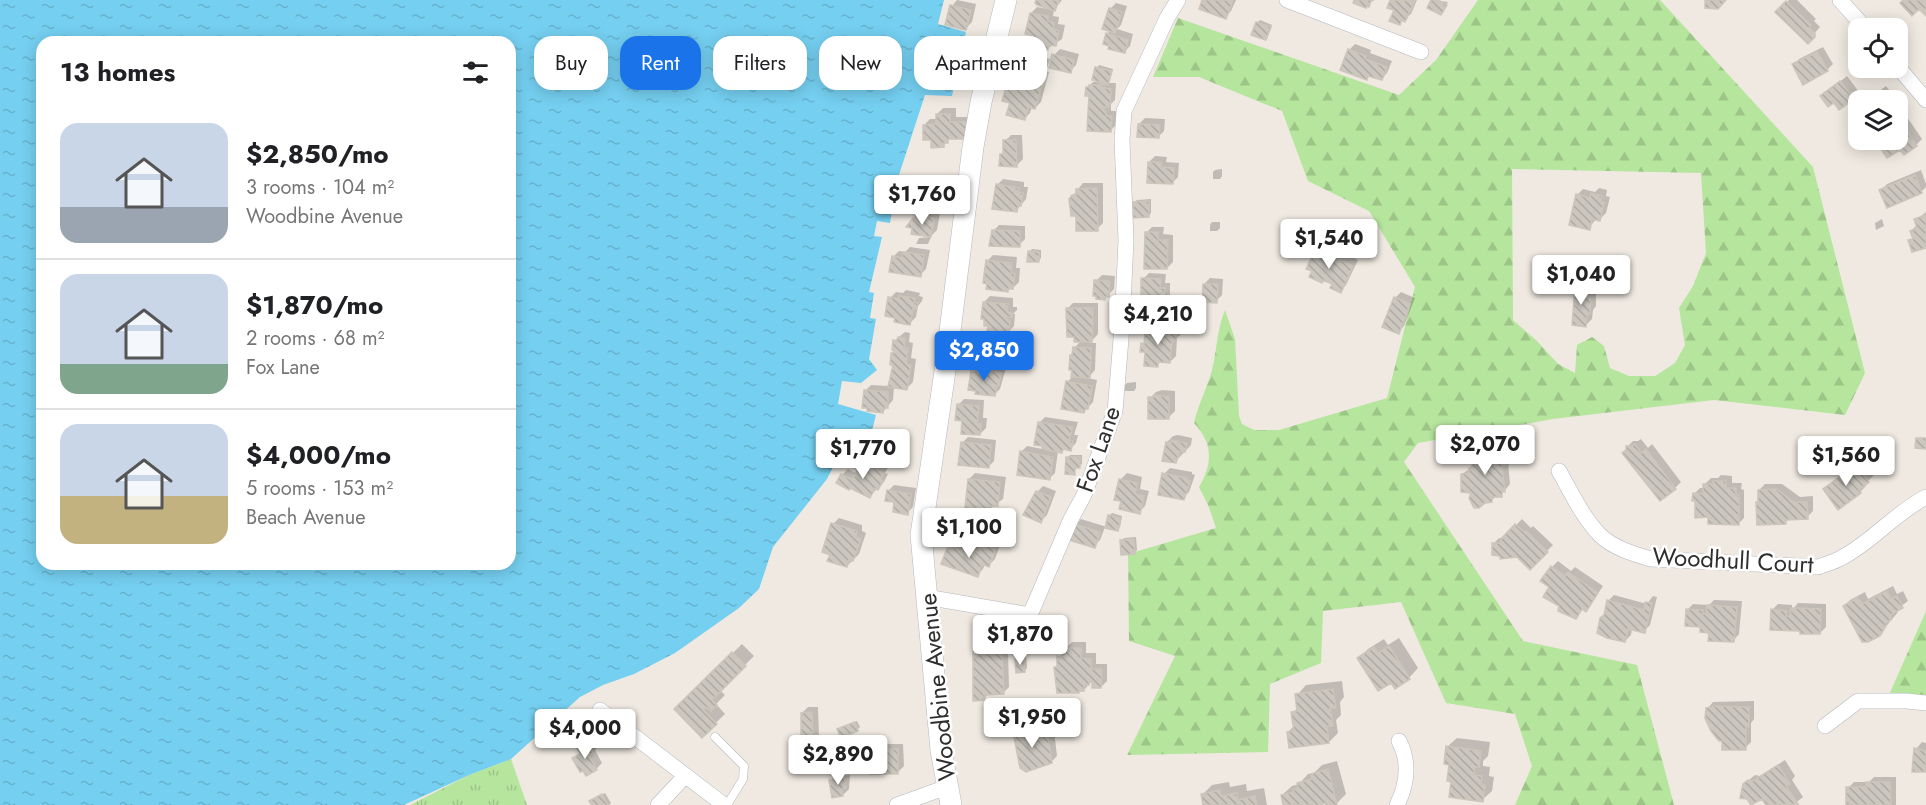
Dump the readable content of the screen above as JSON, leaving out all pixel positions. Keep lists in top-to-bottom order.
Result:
{
  "streets": {
    "main road": ["Woodbine Avenue"],
    "street": ["Fox Lane", "Woodhull Court"]
  },
  "crossings": [
    ["Fox Lane", "Woodbine Avenue"]
  ],
  "page": {
    "chip": [
      "Buy",
      "Rent",
      "Filters",
      "New",
      "Apartment"
    ],
    "heading": "13 homes",
    "list": [
      {
        "name": "$2,850/mo",
        "note": "3 rooms · 104 m² · Woodbine Avenue"
      },
      {
        "name": "$1,870/mo",
        "note": "2 rooms · 68 m² · Fox Lane"
      },
      {
        "name": "$4,000/mo",
        "note": "5 rooms · 153 m² · Beach Avenue"
      }
    ],
    "price": [
      "$1,760",
      "$1,540",
      "$1,040",
      "$4,210",
      "$2,850",
      "$2,070",
      "$1,770",
      "$1,560",
      "$1,100",
      "$1,870",
      "$1,950",
      "$4,000",
      "$2,890"
    ]
  }
}
